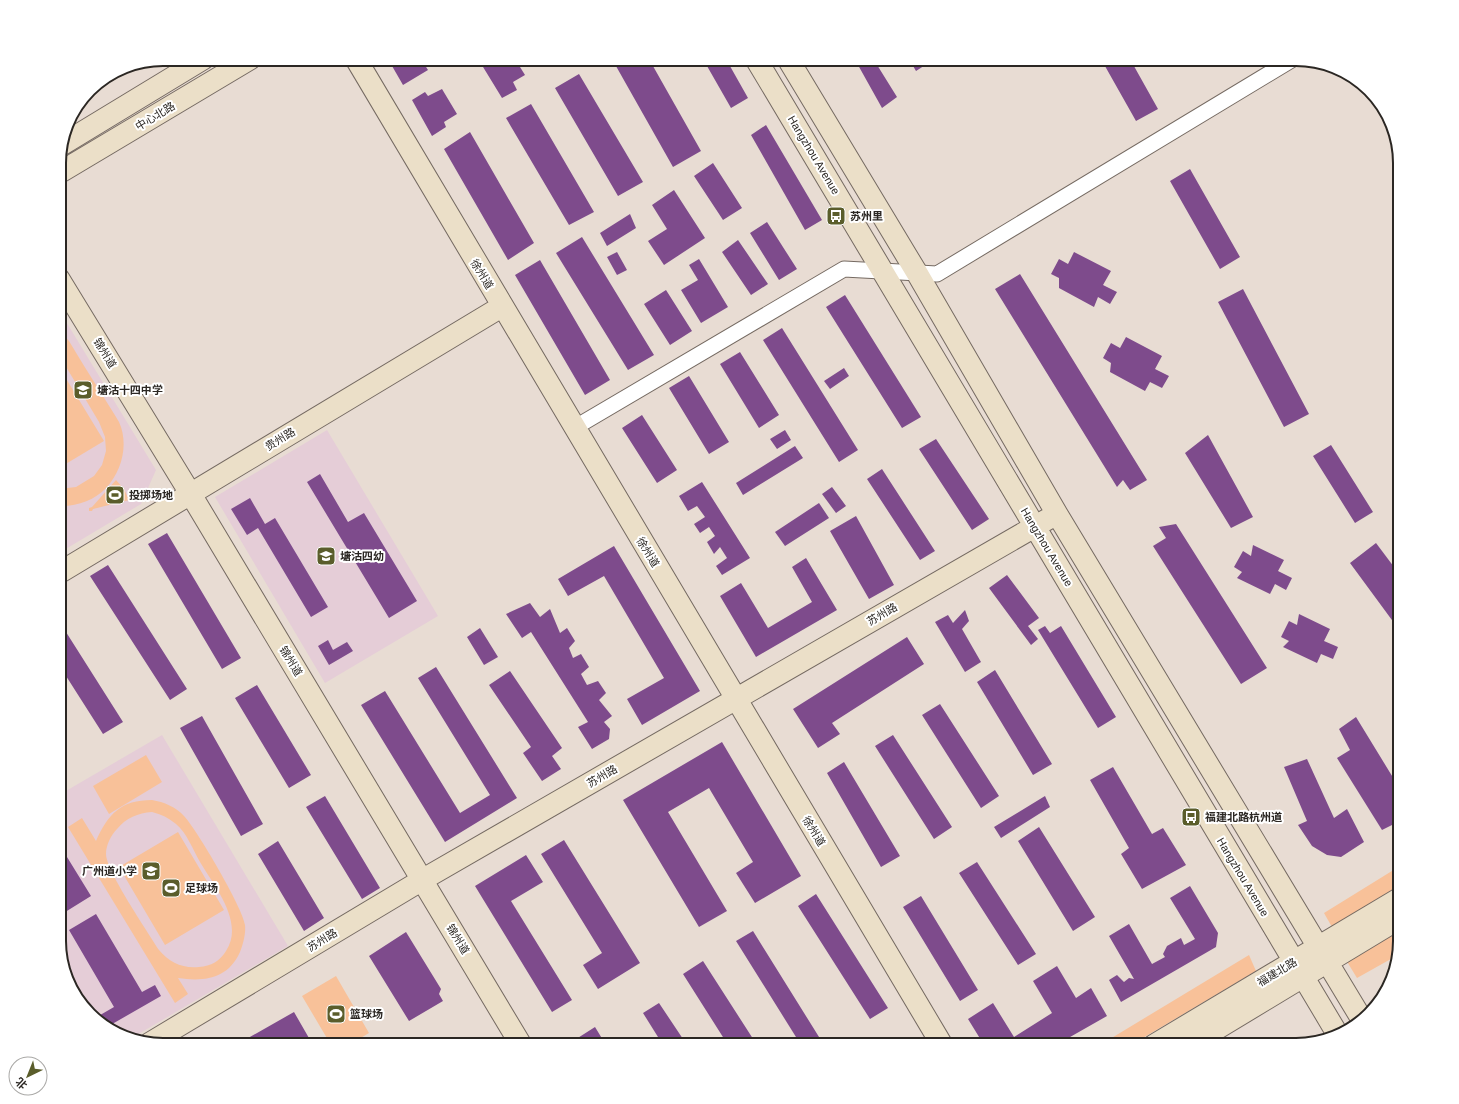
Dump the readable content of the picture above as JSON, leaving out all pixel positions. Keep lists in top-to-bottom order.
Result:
{
  "streets": {
    "street": [
      "中心北路",
      "Hangzhou Avenue",
      "徐州道",
      "锦州道",
      "贵州路",
      "苏州路",
      "福建北路"
    ]
  },
  "crossings": [
    ["Hangzhou Avenue", "苏州路"],
    ["Hangzhou Avenue", "福建北路"],
    ["徐州道", "贵州路"],
    ["徐州道", "苏州路"],
    ["锦州道", "贵州路"],
    ["锦州道", "苏州路"]
  ],
  "places": {
    "bus stop": ["苏州里", "福建北路杭州道"],
    "school or university": ["塘沽十四中学", "塘沽四幼", "广州道小学"],
    "sports": ["投掷场地", "足球场", "篮球场"]
  },
  "north": "bottom left"
}
